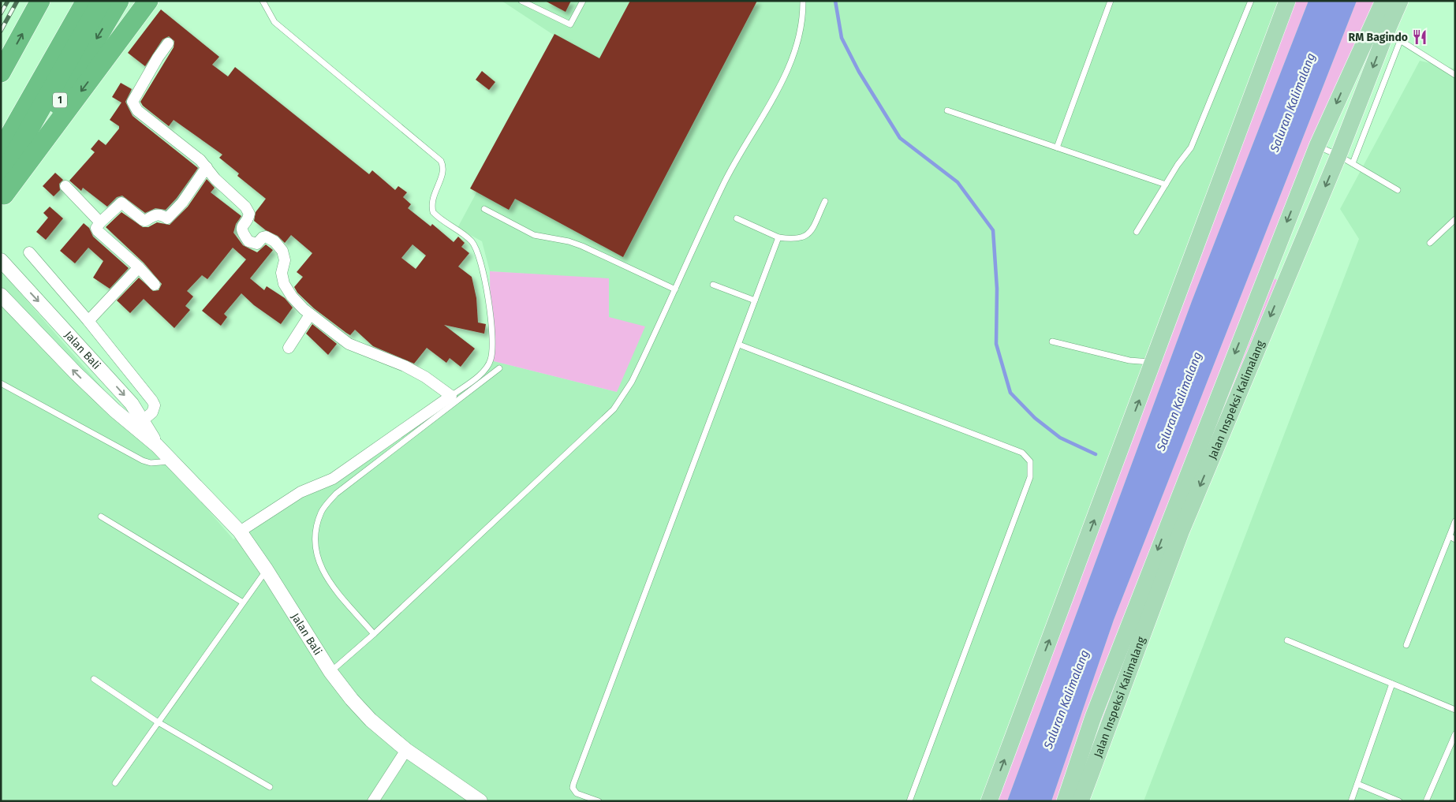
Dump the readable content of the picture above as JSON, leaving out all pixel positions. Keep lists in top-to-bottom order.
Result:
{
  "streets": {
    "highway": ["1"],
    "main road": ["Jalan Inspeksi Kalimalang"],
    "street": ["Jalan Bali"]
  },
  "water": ["Saluran Kalimalang"],
  "places": {
    "restaurant": ["RM Bagindo"]
  }
}
